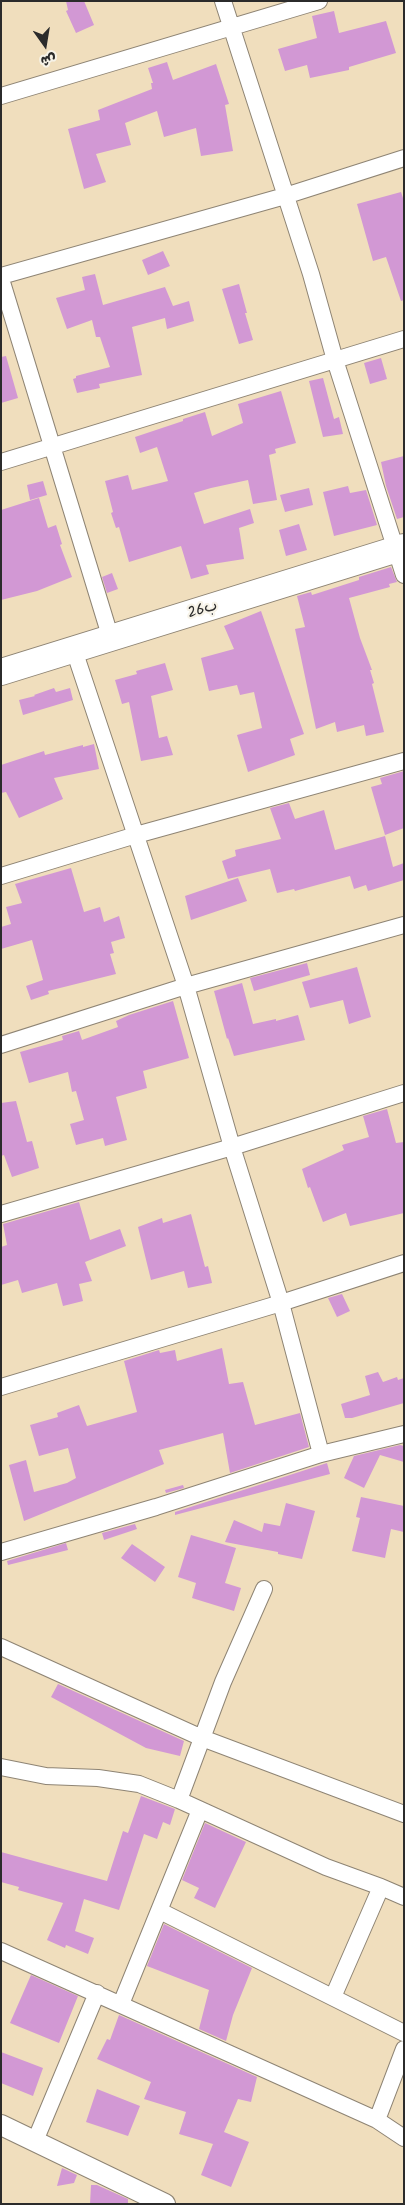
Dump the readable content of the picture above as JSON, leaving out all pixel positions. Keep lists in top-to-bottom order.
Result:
{
  "streets": {
    "highway": ["26ب"]
  },
  "north": "bottom"
}
